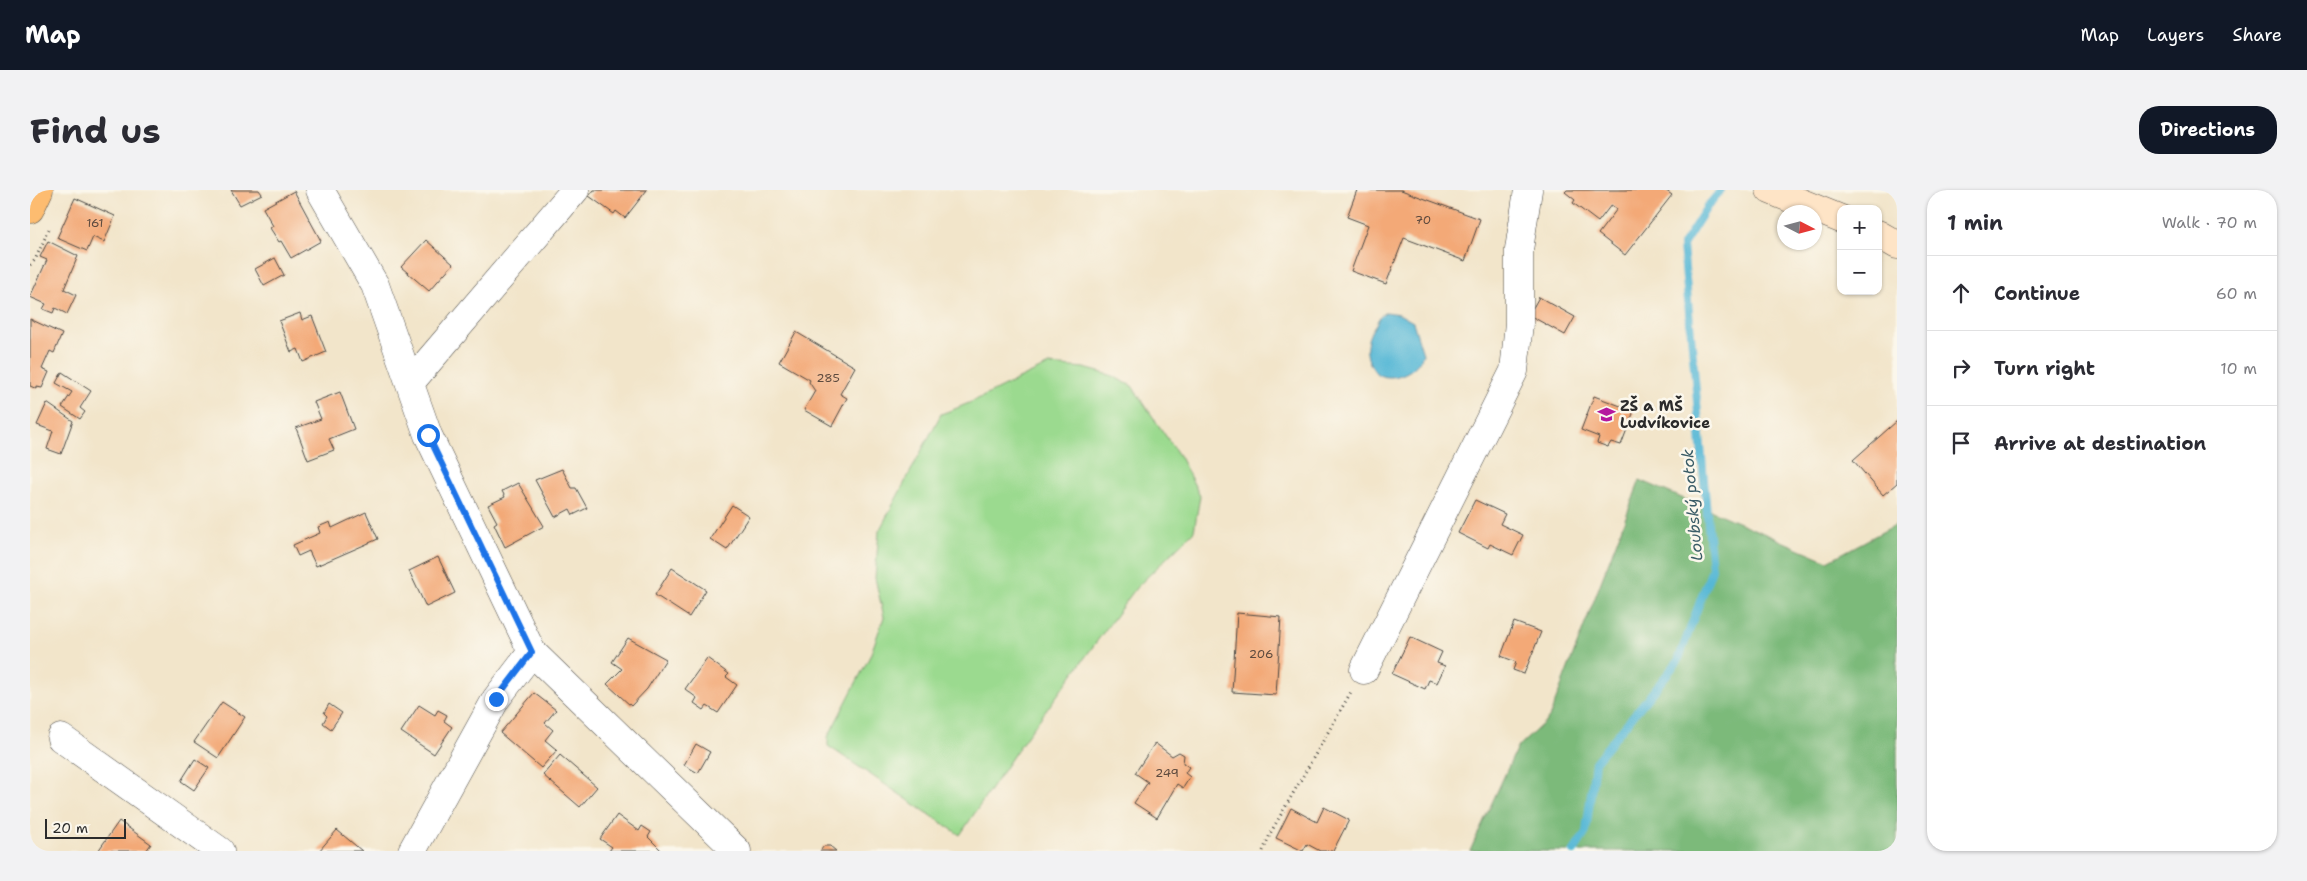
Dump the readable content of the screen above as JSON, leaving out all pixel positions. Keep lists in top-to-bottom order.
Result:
{
  "water": ["Loubský potok"],
  "places": {
    "school or university": ["ZŠ a MŠ Ludvíkovice"]
  },
  "house_numbers": [
    "70",
    "161",
    "285",
    "206",
    "249"
  ],
  "scale_bar": "20 m",
  "north": "right",
  "page": {
    "header": "Map",
    "nav": ["Map", "Layers", "Share"],
    "buttons": "Directions",
    "title": "Find us",
    "heading": ["1 min", "Walk · 70 m"],
    "map_buttons": ["+", "−"],
    "list": [
      ["Continue", "60 m"],
      ["Turn right", "10 m"],
      "Arrive at destination"
    ],
    "scale": "20 m"
  }
}
